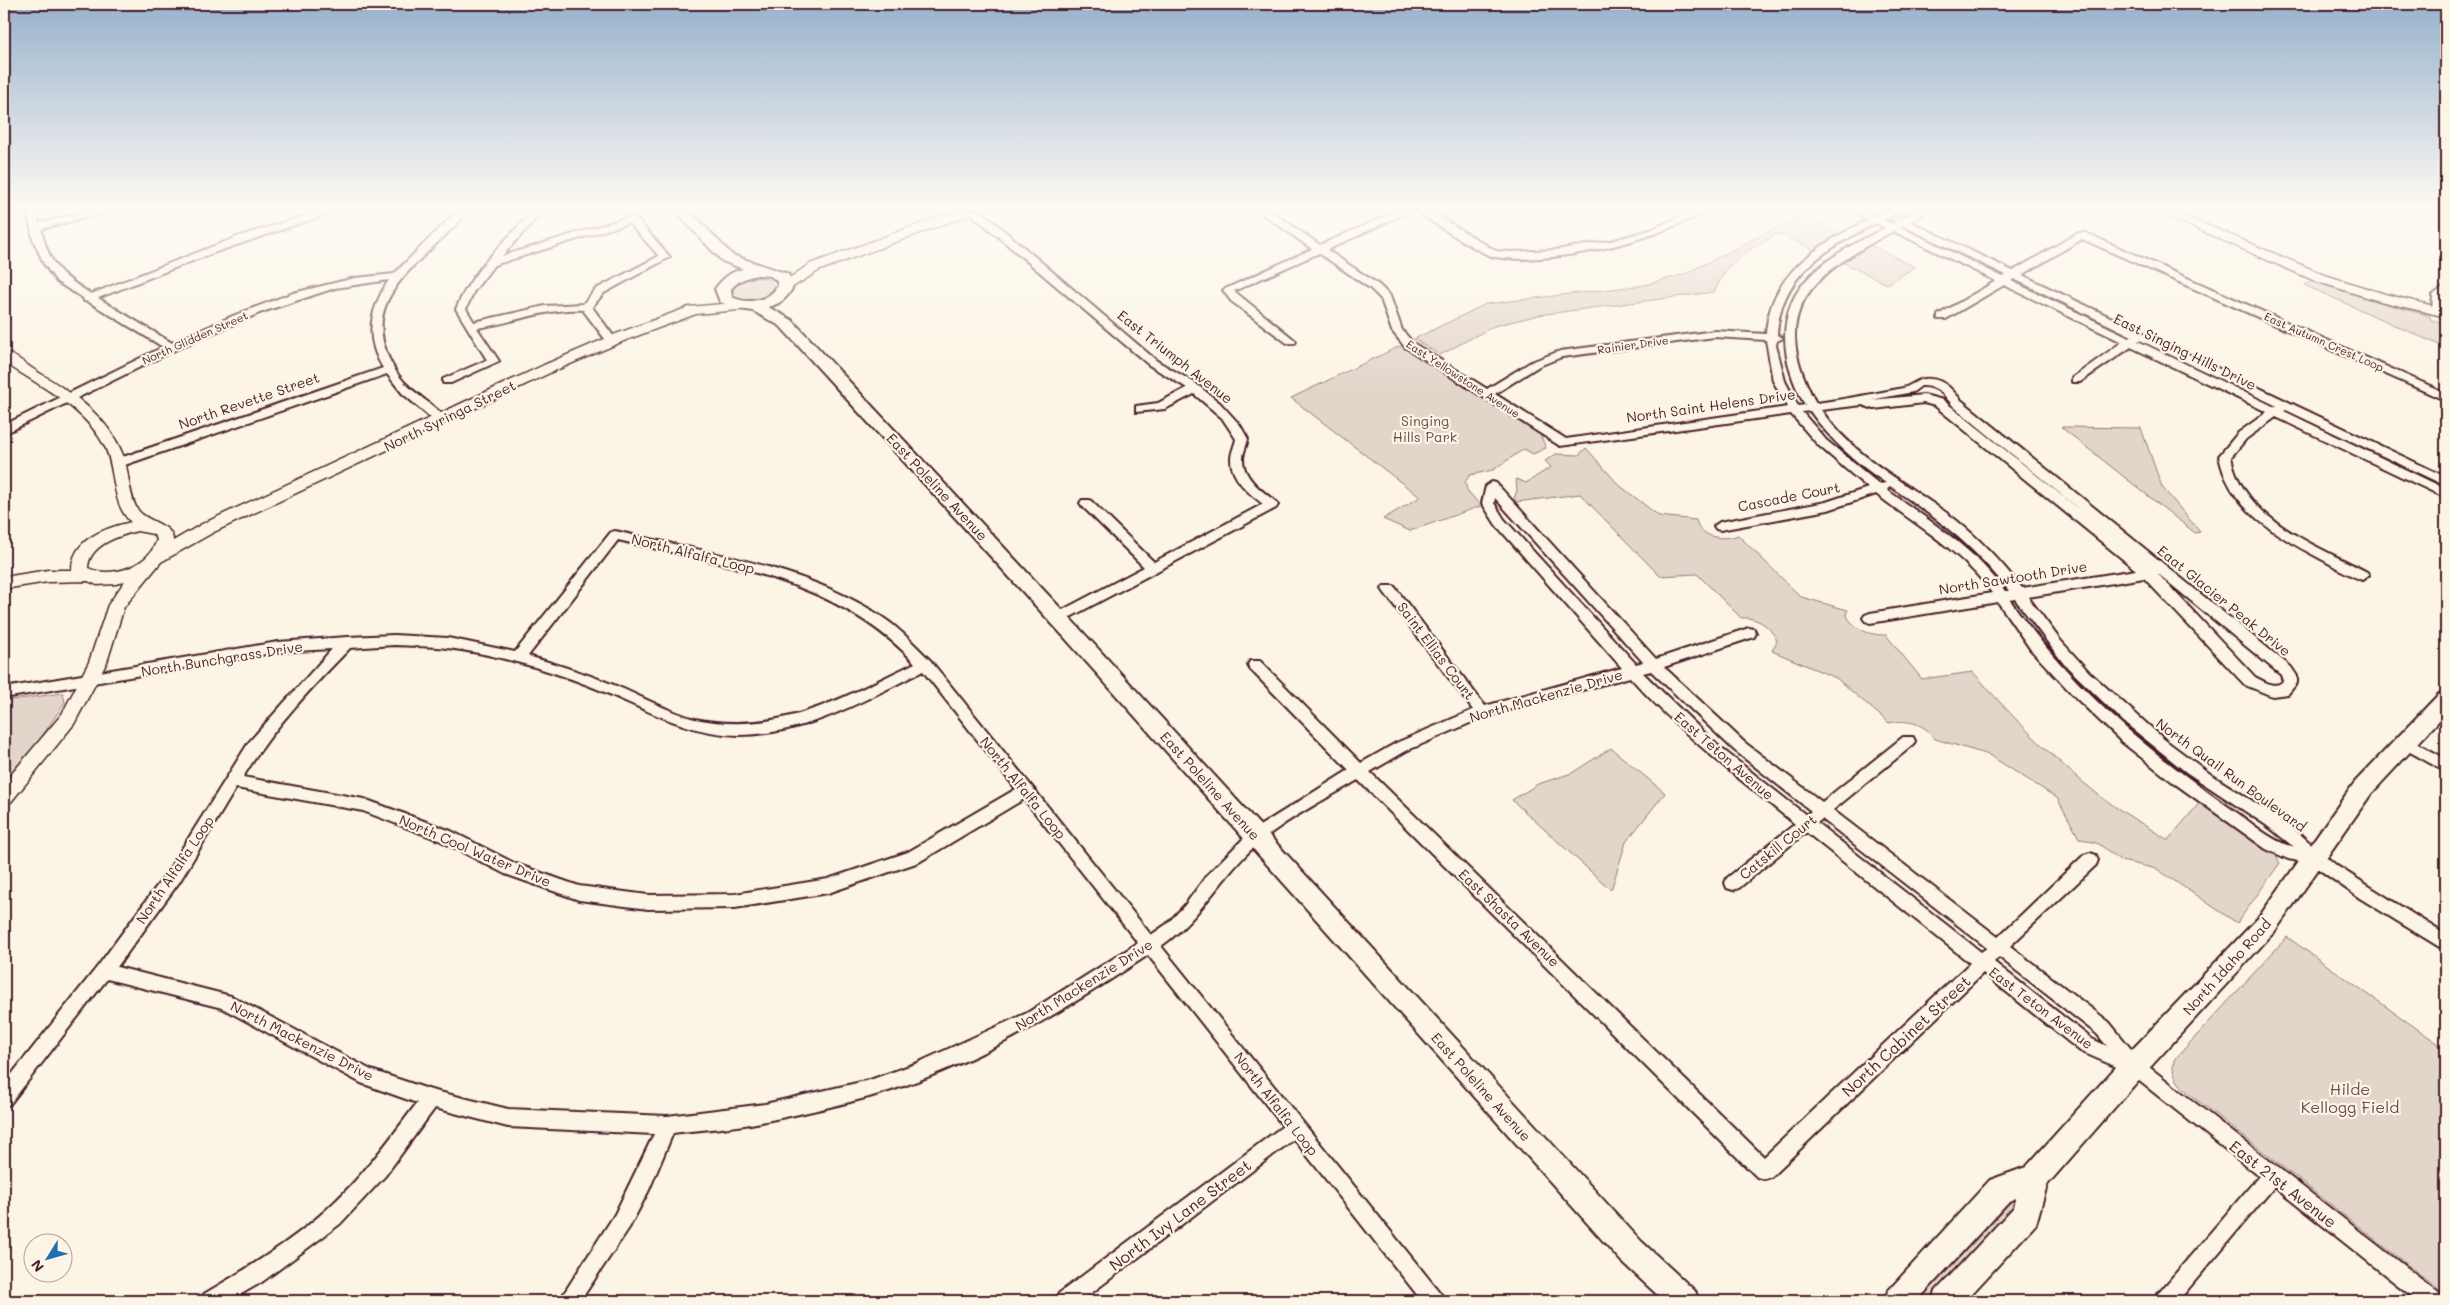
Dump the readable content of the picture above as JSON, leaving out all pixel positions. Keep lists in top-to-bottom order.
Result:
{
  "streets": {
    "main road": ["East Poleline Avenue", "North Idaho Road"],
    "street": [
      "North Glidden Street",
      "East Autumn Crest Loop",
      "Rainier Drive",
      "East Singing Hills Drive",
      "East Triumph Avenue",
      "East Yellowstone Avenue",
      "North Revette Street",
      "North Saint Helens Drive",
      "North Syringa Street",
      "Cascade Court",
      "North Alfalfa Loop",
      "North Sawtooth Drive",
      "Eaat Glacier Peak Drive",
      "Saint Ellias Court",
      "North Bunchgrass Drive",
      "North Mackenzie Drive",
      "East Teton Avenue",
      "North Quail Run Boulevard",
      "Catskill Court",
      "North Cool Water Drive",
      "East Shasta Avenue",
      "North Cabinet Street",
      "East 21st Avenue",
      "North Ivy Lane Street"
    ]
  },
  "crossings": [
    ["East Autumn Crest Loop", "East Singing Hills Drive"],
    ["Rainier Drive", "East Yellowstone Avenue"],
    ["Rainier Drive", "North Quail Run Boulevard"],
    ["East Triumph Avenue", "East Poleline Avenue"],
    ["East Yellowstone Avenue", "North Saint Helens Drive"],
    ["North Saint Helens Drive", "Eaat Glacier Peak Drive"],
    ["North Saint Helens Drive", "North Quail Run Boulevard"],
    ["North Syringa Street", "East Poleline Avenue"],
    ["East Poleline Avenue", "North Mackenzie Drive"],
    ["Cascade Court", "North Quail Run Boulevard"],
    ["North Alfalfa Loop", "North Bunchgrass Drive"],
    ["North Alfalfa Loop", "North Mackenzie Drive"],
    ["North Alfalfa Loop", "North Cool Water Drive"],
    ["North Alfalfa Loop", "North Ivy Lane Street"],
    ["North Sawtooth Drive", "Eaat Glacier Peak Drive"],
    ["North Sawtooth Drive", "North Quail Run Boulevard"],
    ["Saint Ellias Court", "North Mackenzie Drive"],
    ["North Mackenzie Drive", "East Teton Avenue"],
    ["North Mackenzie Drive", "East Shasta Avenue"],
    ["East Teton Avenue", "Catskill Court"],
    ["East Teton Avenue", "North Idaho Road"],
    ["East Teton Avenue", "North Cabinet Street"],
    ["East Teton Avenue", "East 21st Avenue"],
    ["North Quail Run Boulevard", "North Idaho Road"],
    ["East Shasta Avenue", "North Cabinet Street"],
    ["North Idaho Road", "East 21st Avenue"]
  ],
  "parks": ["Singing Hills Park", "Hilde Kellogg Field"],
  "north": "bottom left"
}
